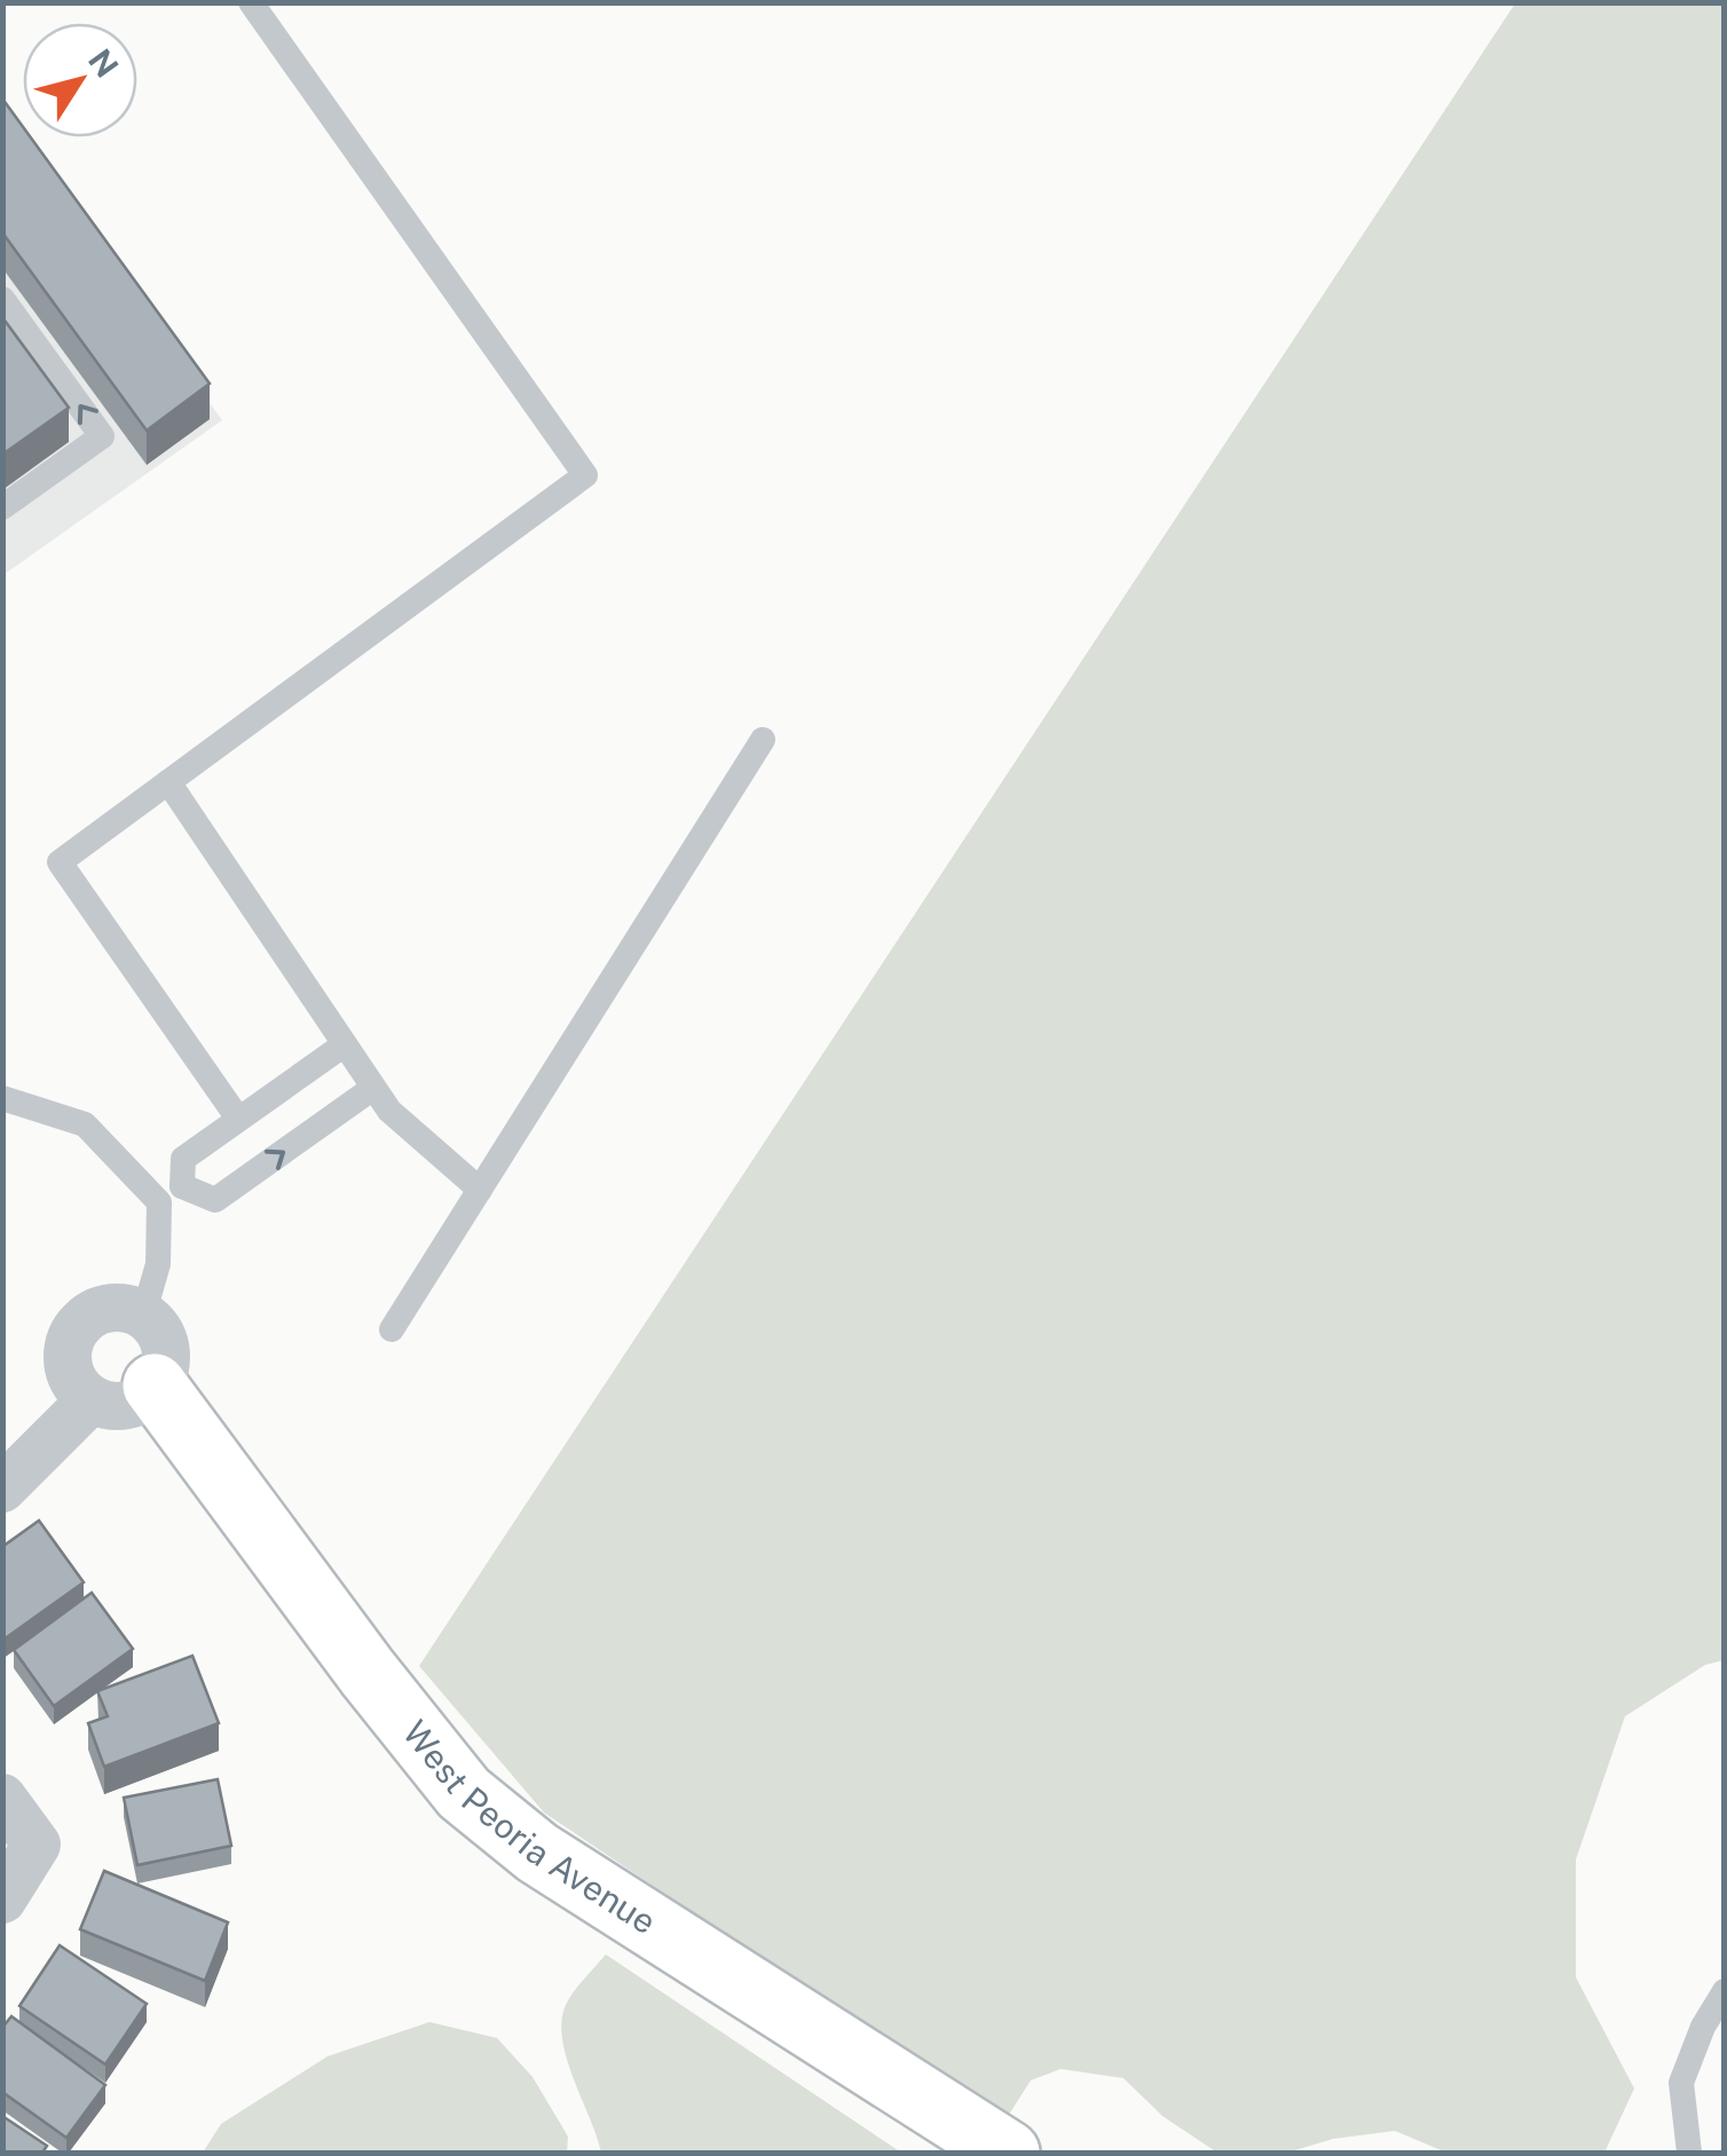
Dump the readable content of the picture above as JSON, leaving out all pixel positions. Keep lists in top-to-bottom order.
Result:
{
  "streets": {
    "street": ["West Peoria Avenue"]
  },
  "north": "top right"
}
